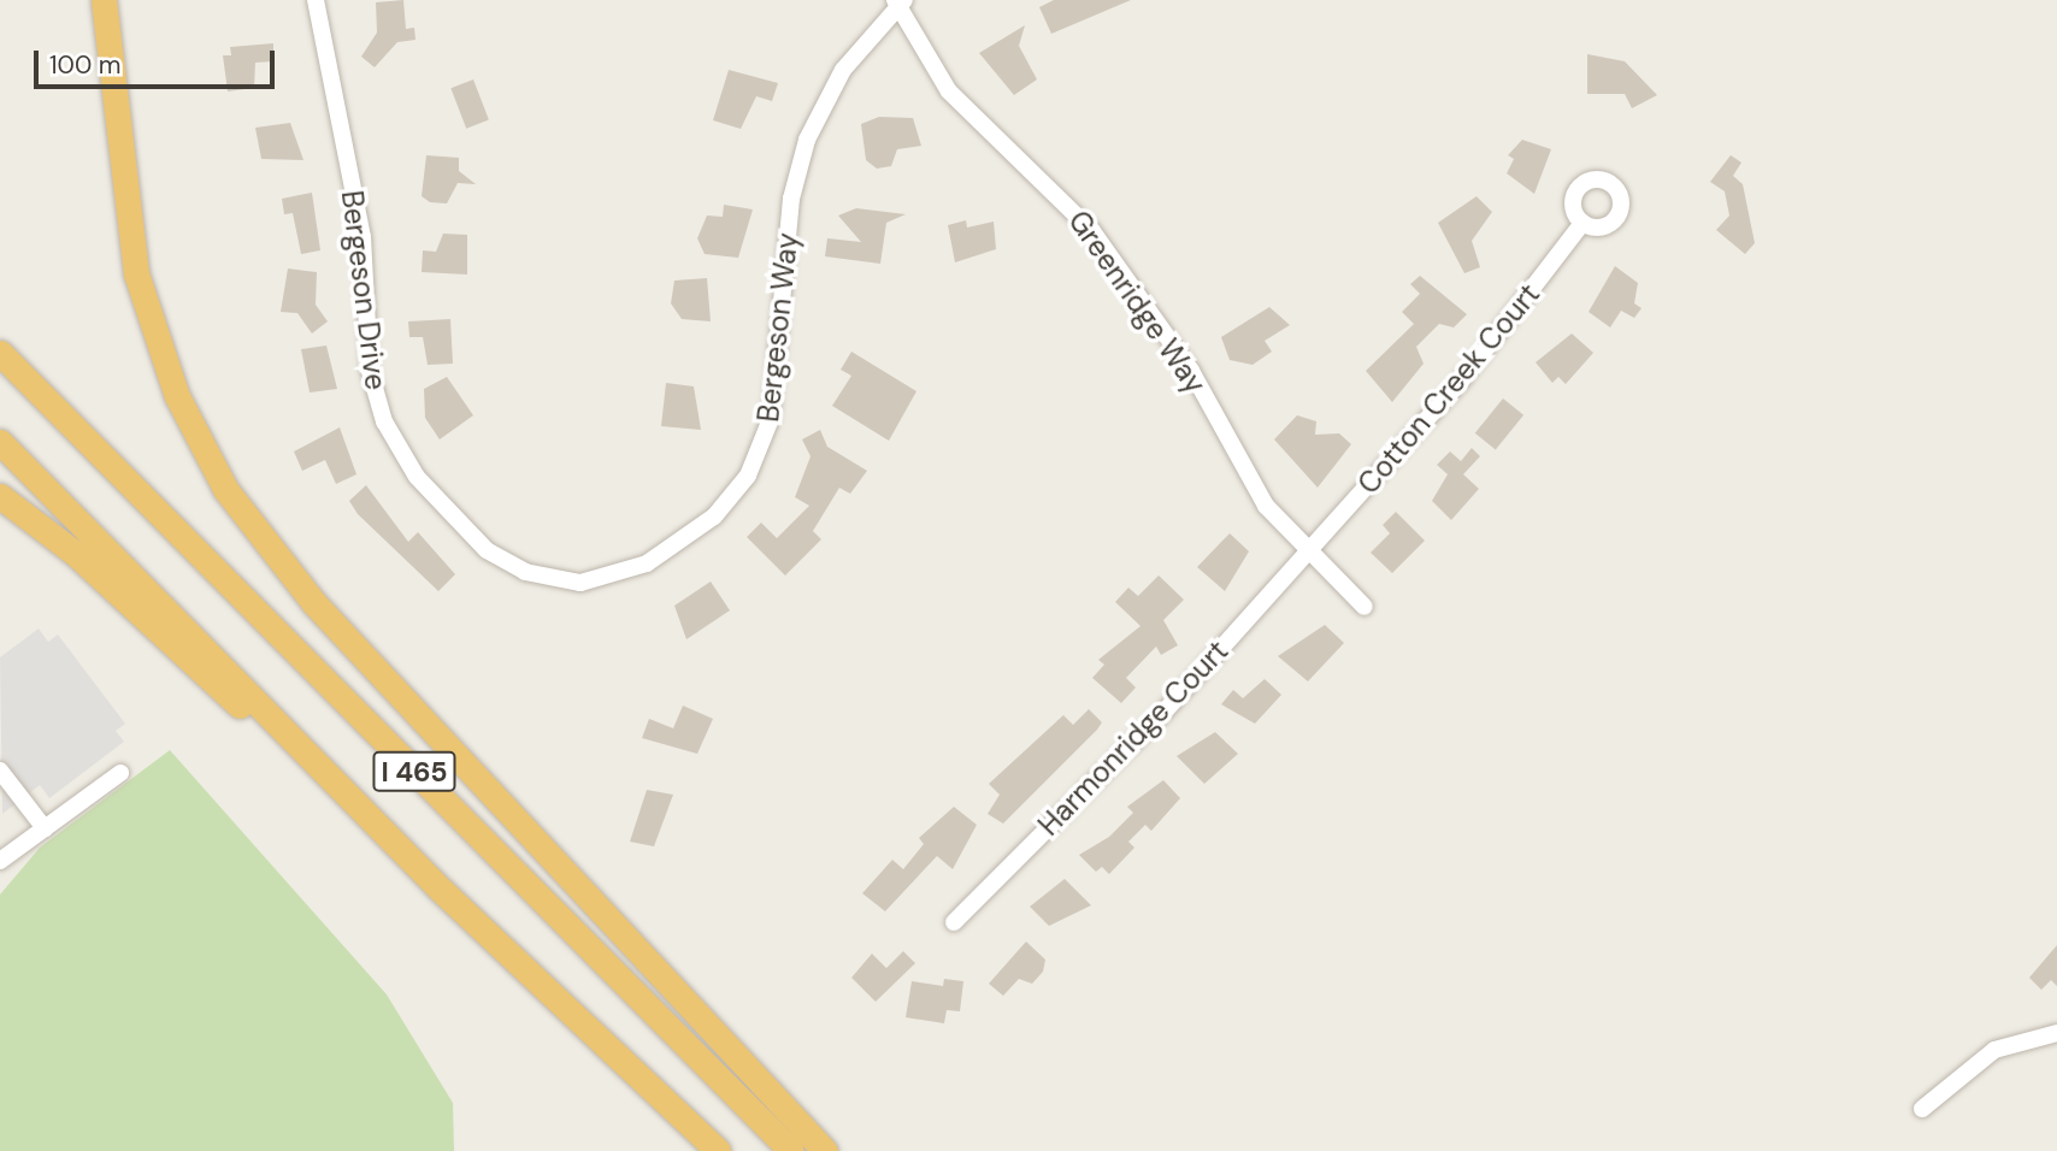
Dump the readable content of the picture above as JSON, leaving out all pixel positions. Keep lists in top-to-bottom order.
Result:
{
  "streets": {
    "highway": ["I 465"],
    "street": [
      "Bergeson Drive",
      "Greenridge Way",
      "Bergeson Way",
      "Cotton Creek Court",
      "Harmonridge Court"
    ]
  },
  "crossings": [
    ["Bergeson Drive", "Bergeson Way"],
    ["Greenridge Way", "Bergeson Way"],
    ["Greenridge Way", "Cotton Creek Court"],
    ["Greenridge Way", "Harmonridge Court"],
    ["Cotton Creek Court", "Harmonridge Court"]
  ],
  "scale_bar": "100 m"
}
